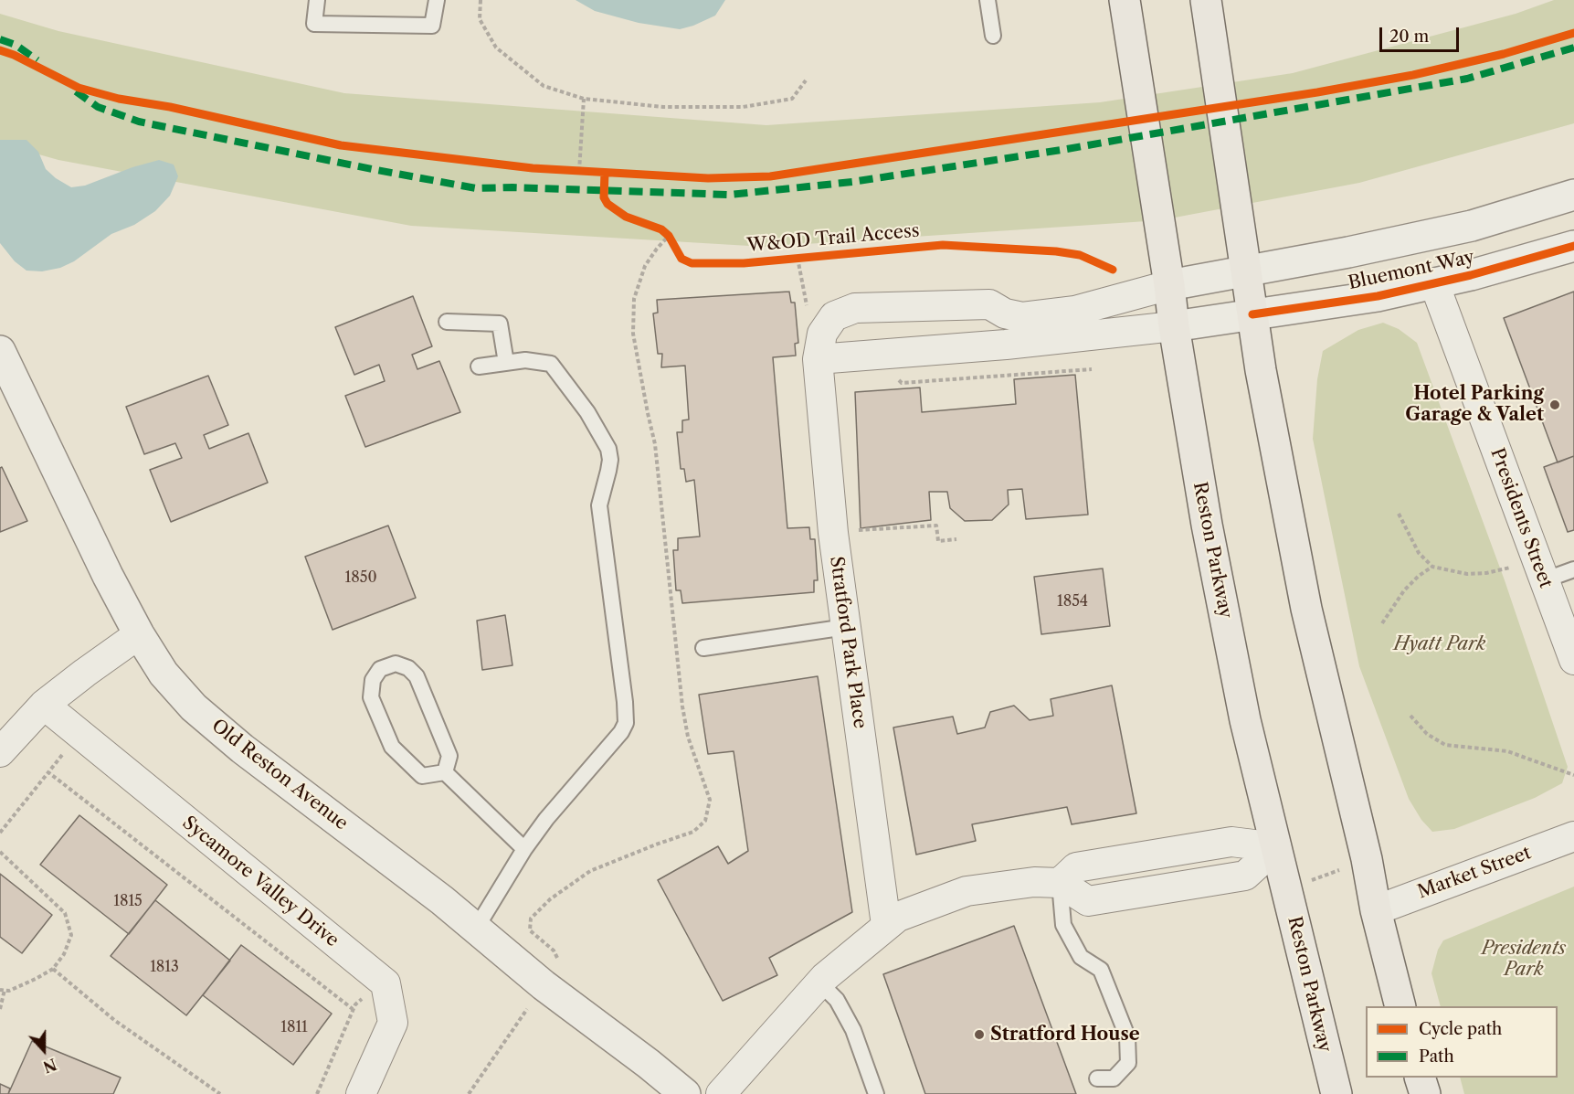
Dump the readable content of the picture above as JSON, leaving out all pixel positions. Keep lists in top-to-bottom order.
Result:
{
  "streets": {
    "main road": ["Reston Parkway"],
    "street": [
      "Bluemont Way",
      "Presidents Street",
      "Stratford Park Place",
      "Old Reston Avenue",
      "Market Street",
      "Sycamore Valley Drive"
    ],
    "cycle path": ["W&OD Trail Access"]
  },
  "crossings": [
    ["Bluemont Way", "Presidents Street"],
    ["Bluemont Way", "Reston Parkway"],
    ["Bluemont Way", "Stratford Park Place"],
    ["Reston Parkway", "Stratford Park Place"]
  ],
  "parks": ["Hyatt Park", "Presidents Park"],
  "places": ["Hotel Parking Garage & Valet", "Stratford House"],
  "house_numbers": [
    "1850",
    "1854",
    "1815",
    "1813",
    "1811"
  ],
  "legend": ["Cycle path", "Path"],
  "scale_bar": "20 m",
  "north": "bottom"
}
